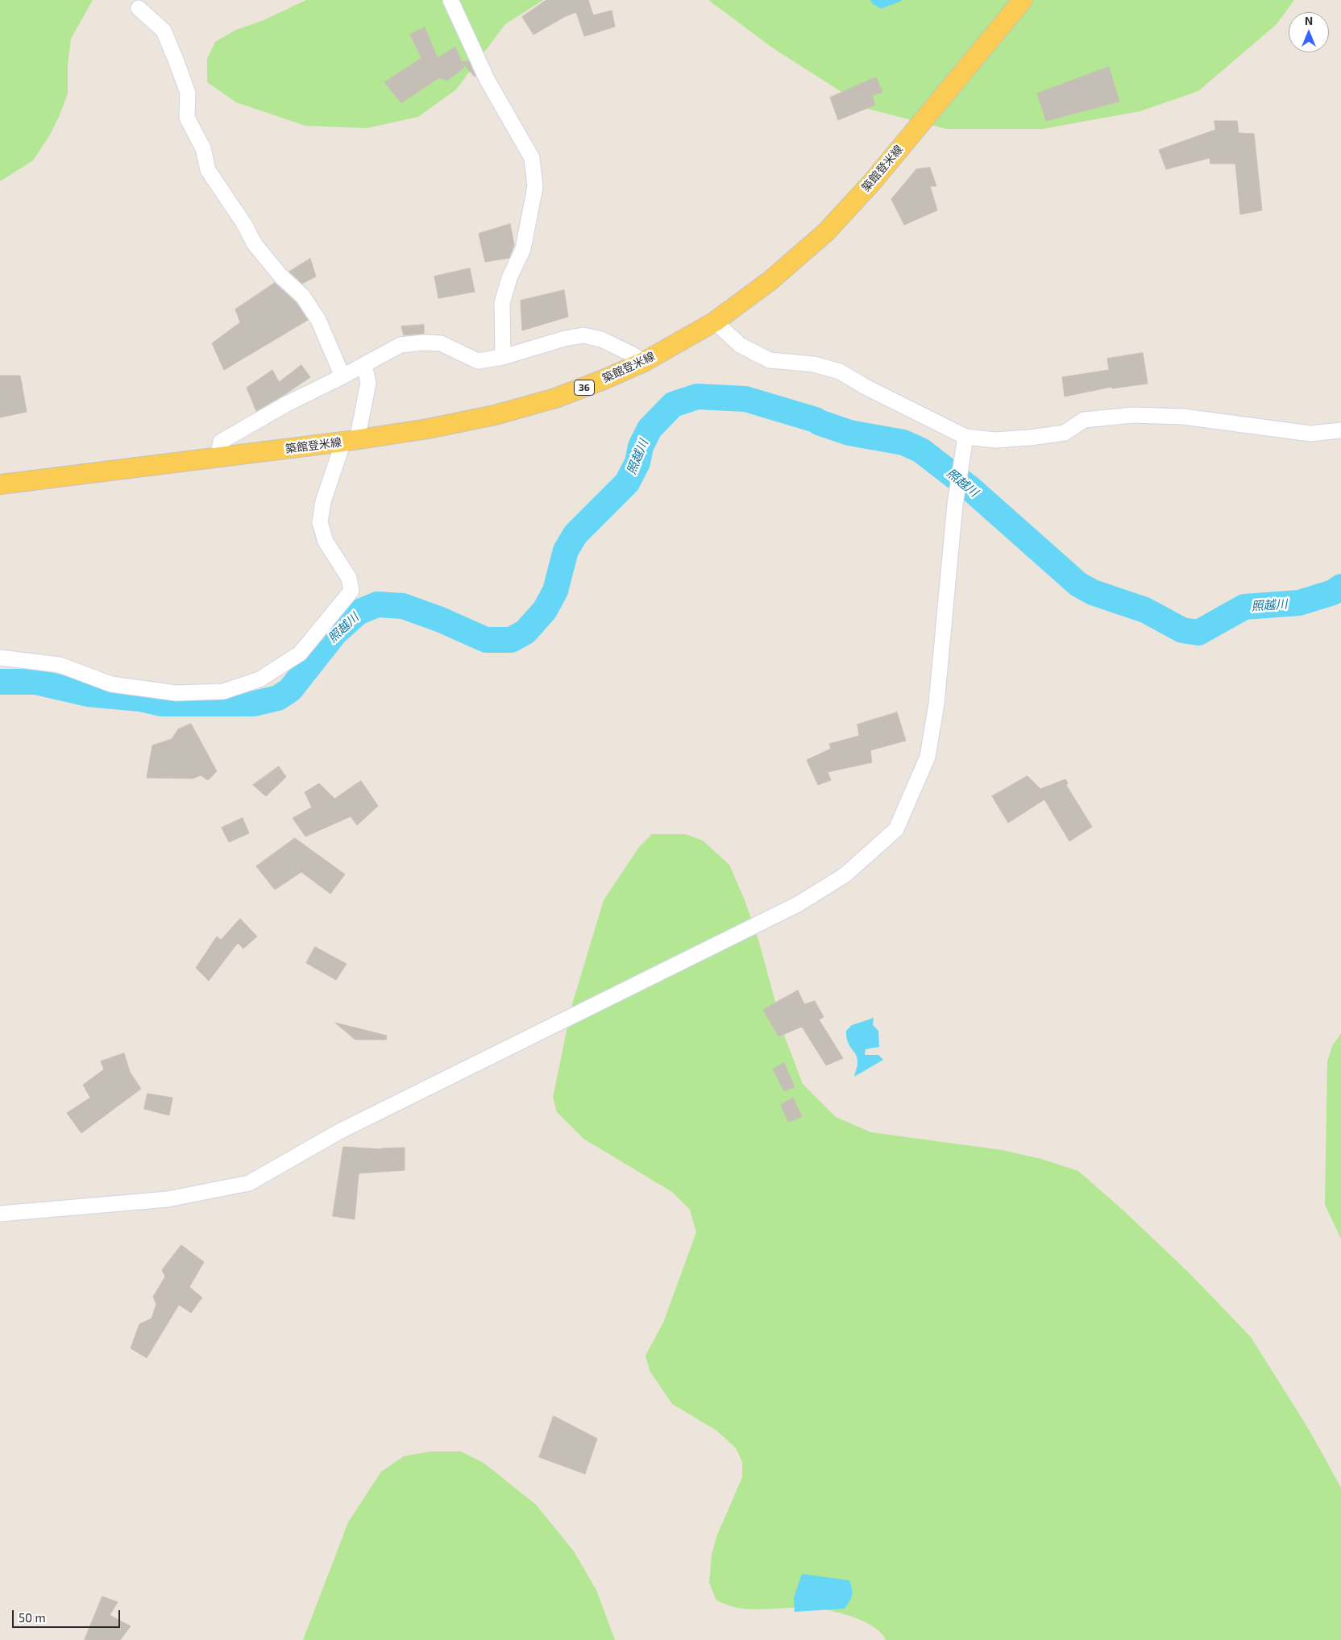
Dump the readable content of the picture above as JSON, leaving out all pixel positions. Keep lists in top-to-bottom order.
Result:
{
  "streets": {
    "main road": ["築館登米線", "36"]
  },
  "water": ["照越川"],
  "scale_bar": "50 m",
  "north": "top"
}
